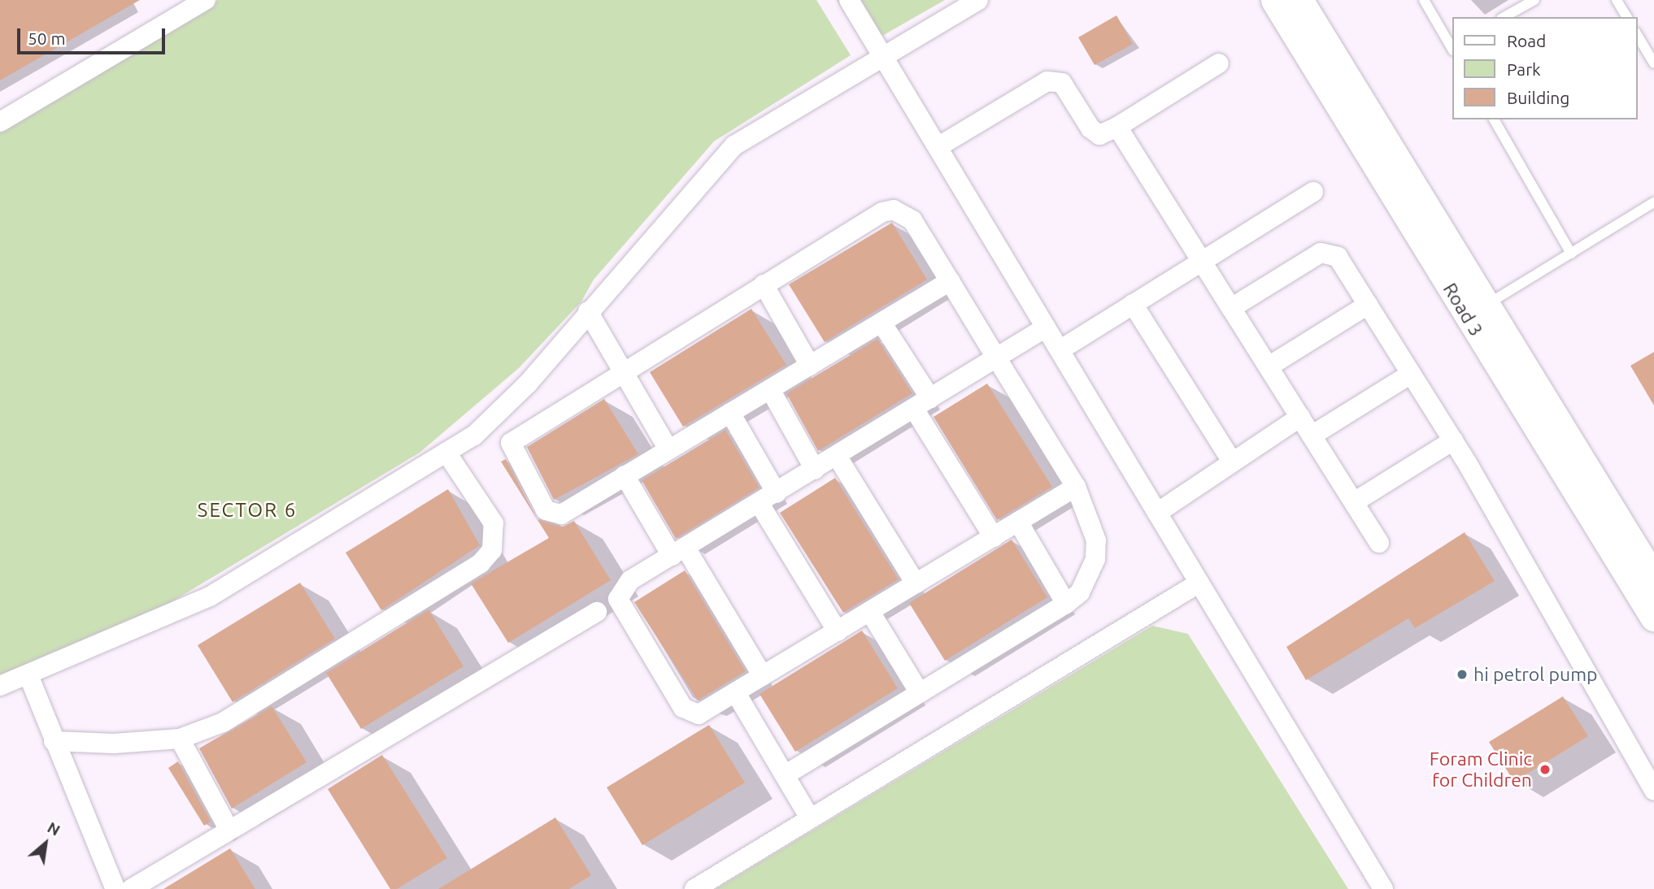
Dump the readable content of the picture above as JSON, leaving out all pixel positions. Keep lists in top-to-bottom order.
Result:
{
  "streets": {
    "street": ["Road 3"]
  },
  "districts": ["SECTOR 6"],
  "places": ["hi petrol pump", "Foram Clinic for Children"],
  "legend": ["Road", "Park", "Building"],
  "scale_bar": "50 m",
  "north": "top right"
}
